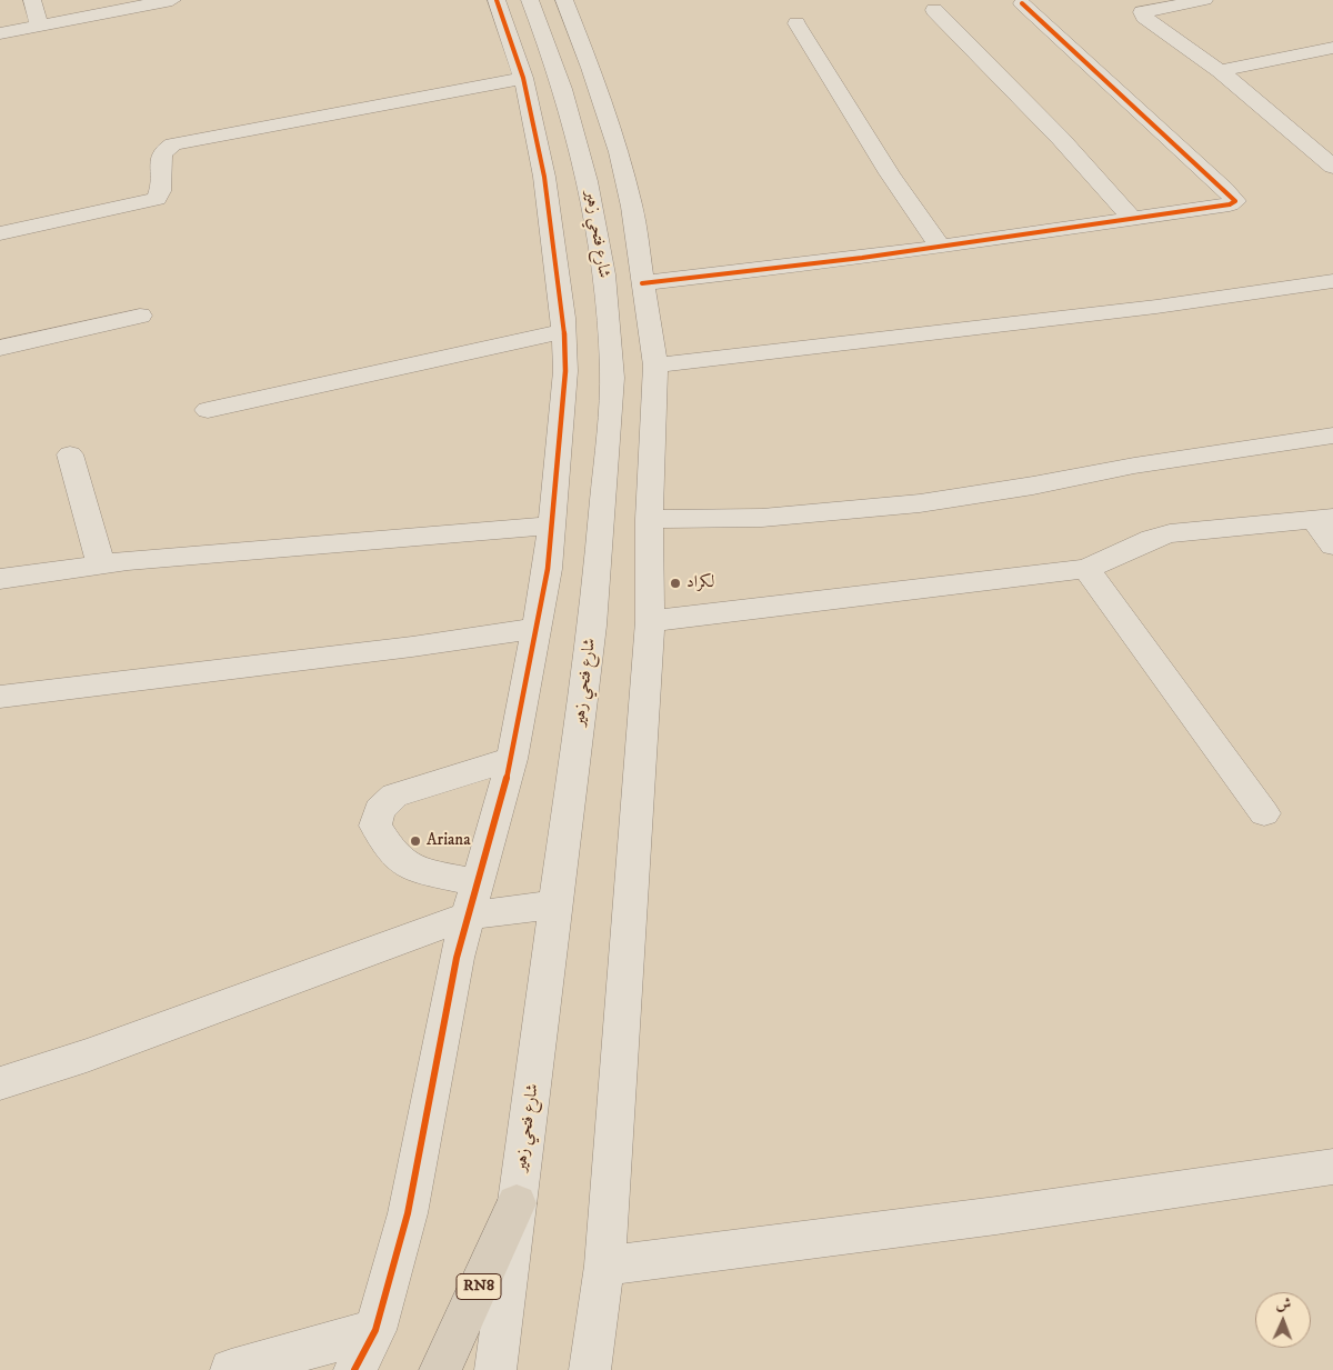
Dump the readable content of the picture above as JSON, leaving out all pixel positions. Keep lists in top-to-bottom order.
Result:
{
  "streets": {
    "highway": ["RN8"],
    "street": ["شارع فتحي زهير"]
  },
  "crossings": [
    ["شارع فتحي زهير", "RN8"]
  ],
  "places": ["لكراد", "Ariana"],
  "north": "top"
}
